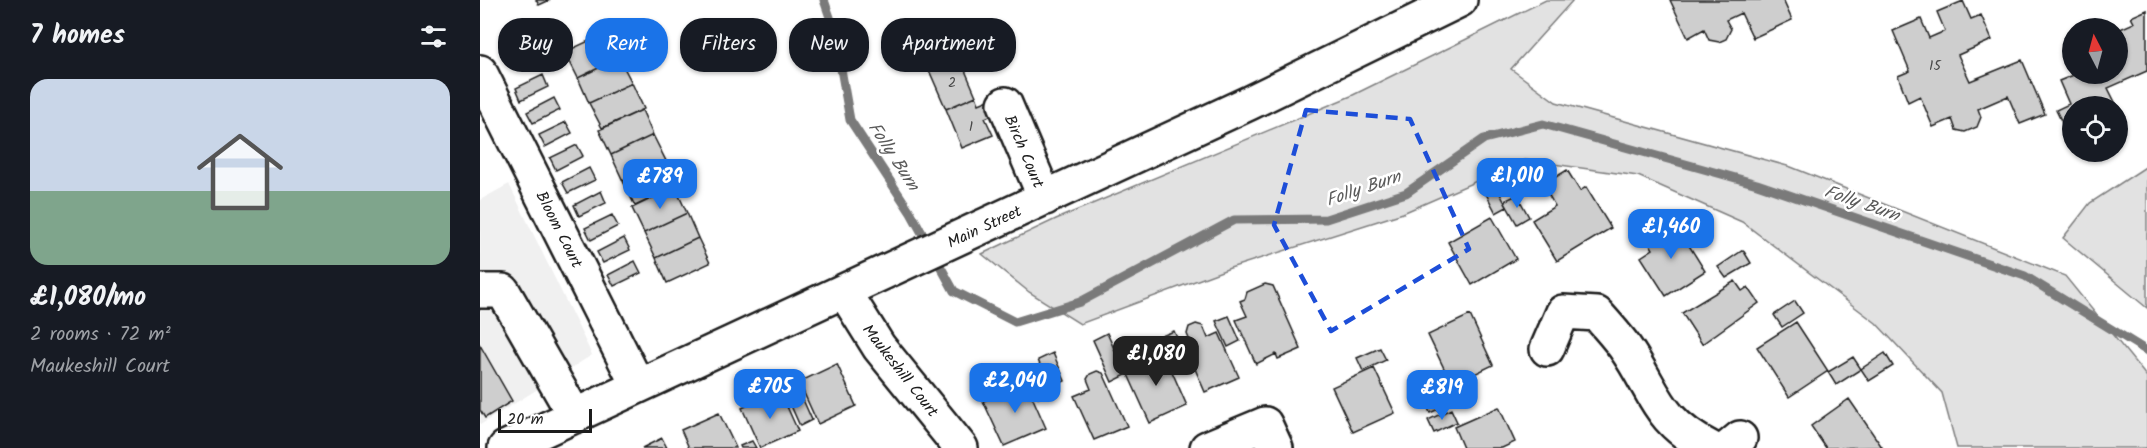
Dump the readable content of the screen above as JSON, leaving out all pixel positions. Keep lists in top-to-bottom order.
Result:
{
  "streets": {
    "street": [
      "Birch Court",
      "Main Street",
      "Bloom Court",
      "Maukeshill Court"
    ]
  },
  "crossings": [
    ["Birch Court", "Main Street"],
    ["Main Street", "Bloom Court"],
    ["Main Street", "Maukeshill Court"]
  ],
  "water": ["Folly Burn"],
  "house_numbers": ["15", "2", "1"],
  "scale_bar": "20 m",
  "north": "top",
  "page": {
    "heading": "7 homes",
    "chip": [
      "Buy",
      "Rent",
      "Filters",
      "New",
      "Apartment"
    ],
    "list": [
      {
        "name": "£1,080/mo",
        "note": "2 rooms · 72 m² · Maukeshill Court"
      }
    ],
    "price": [
      "£1,010",
      "£789",
      "£1,460",
      "£1,080",
      "£2,040",
      "£705",
      "£819"
    ],
    "scale": "20 m"
  }
}
